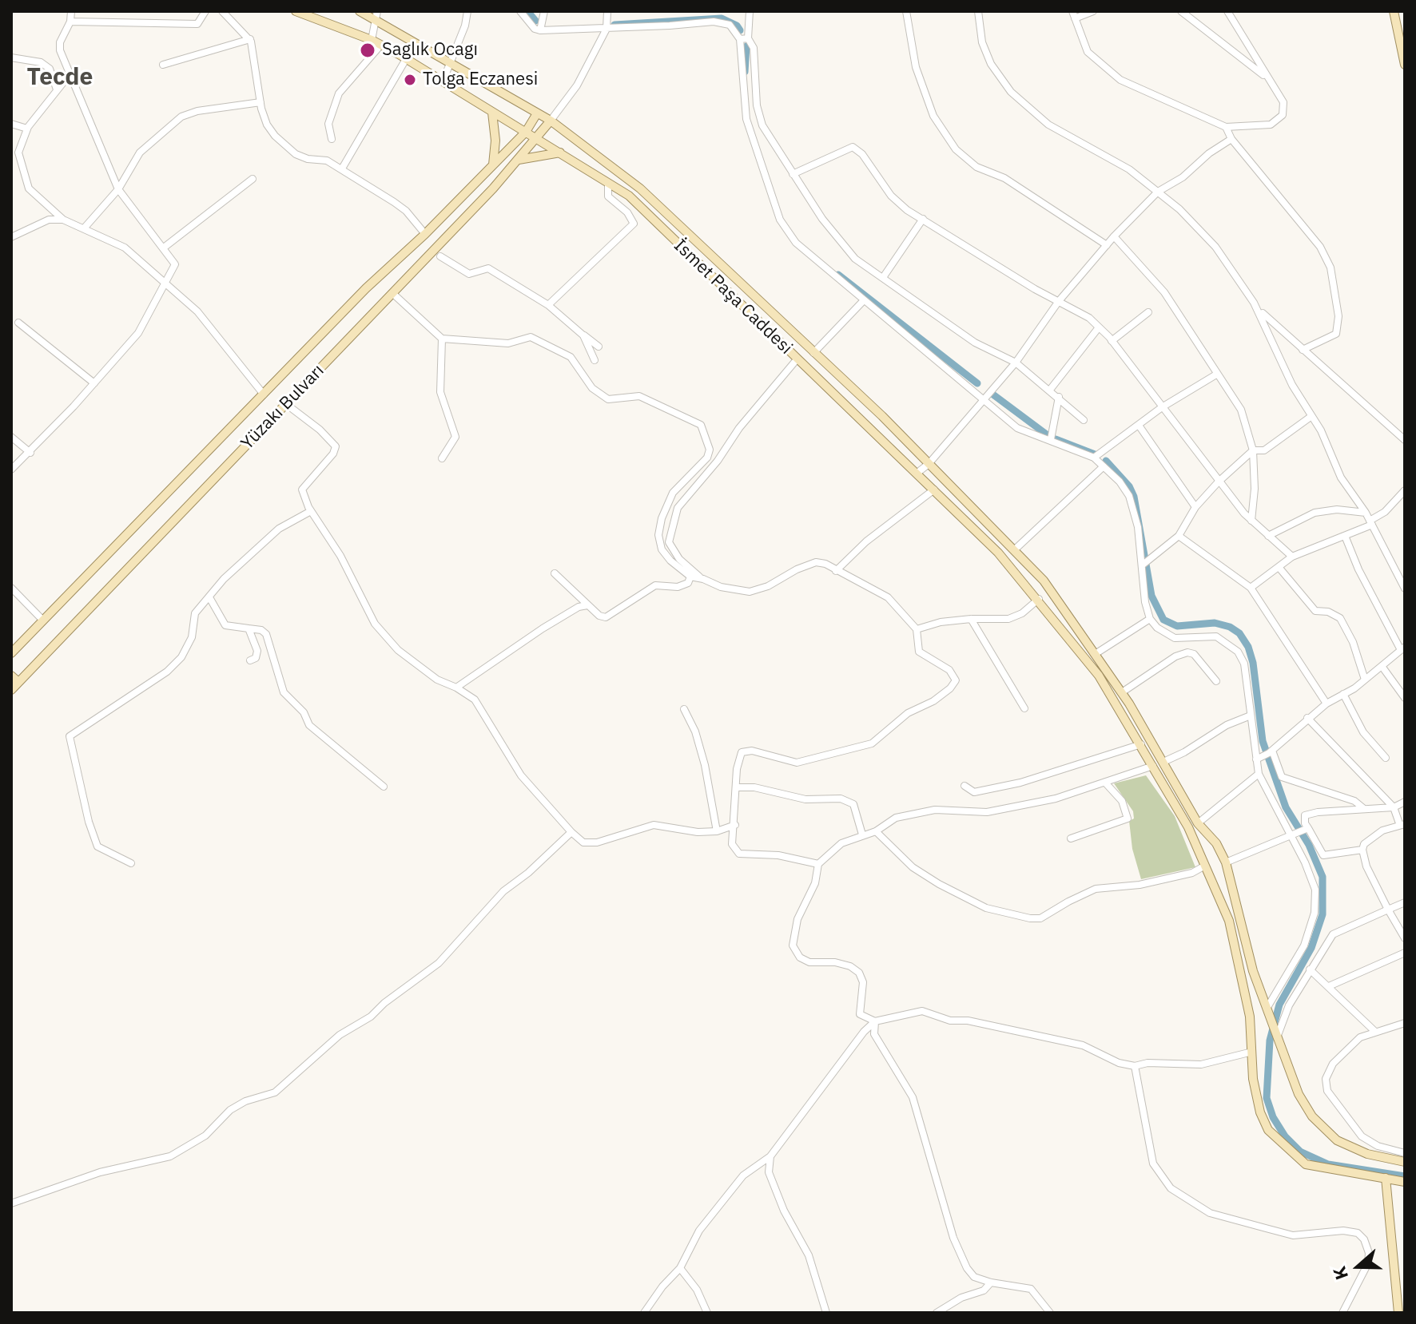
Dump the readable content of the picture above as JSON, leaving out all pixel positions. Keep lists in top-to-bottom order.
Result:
{
  "streets": {
    "main road": ["İsmet Paşa Caddesi", "Yüzakı Bulvarı"]
  },
  "crossings": [
    ["İsmet Paşa Caddesi", "Yüzakı Bulvarı"]
  ],
  "districts": ["Tecde"],
  "places": ["Saglık Ocagı", "Tolga Eczanesi"],
  "north": "left"
}
